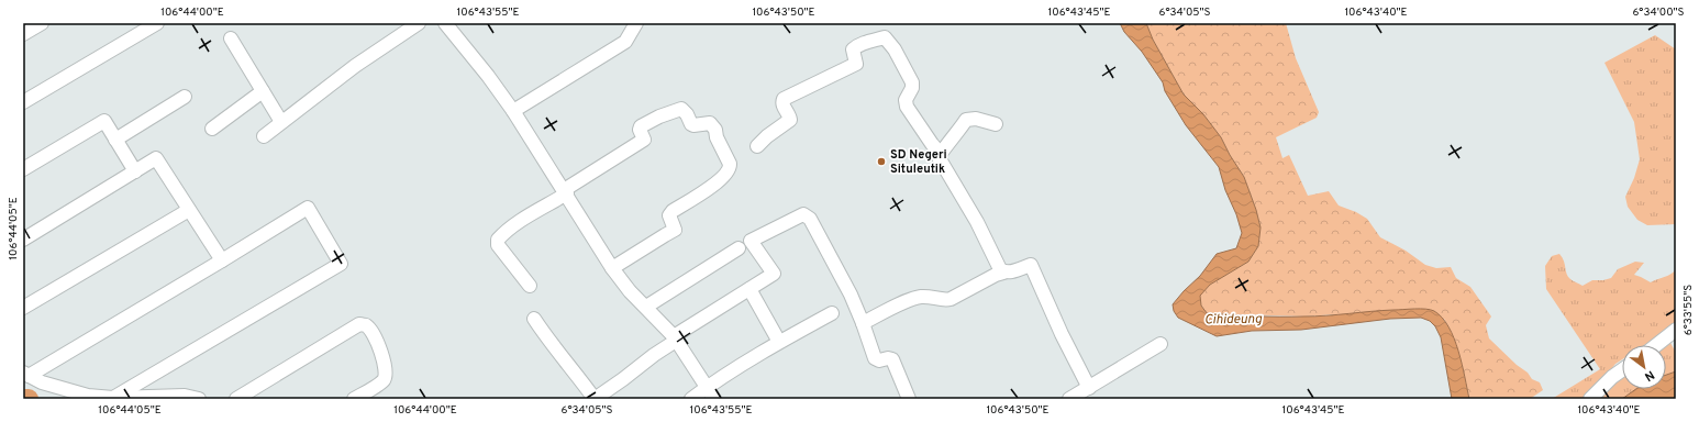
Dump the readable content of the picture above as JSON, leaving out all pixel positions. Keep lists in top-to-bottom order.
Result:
{
  "water": ["Cihideung"],
  "places": ["SD Negeri Situleutik"],
  "north": "bottom right",
  "coordinates": [
    "106°44'00\"E",
    "106°43'55\"E",
    "106°43'50\"E",
    "106°43'45\"E",
    "6°34'05\"S",
    "106°43'40\"E",
    "6°34'00\"S",
    "106°44'05\"E",
    "6°33'55\"S"
  ]
}
